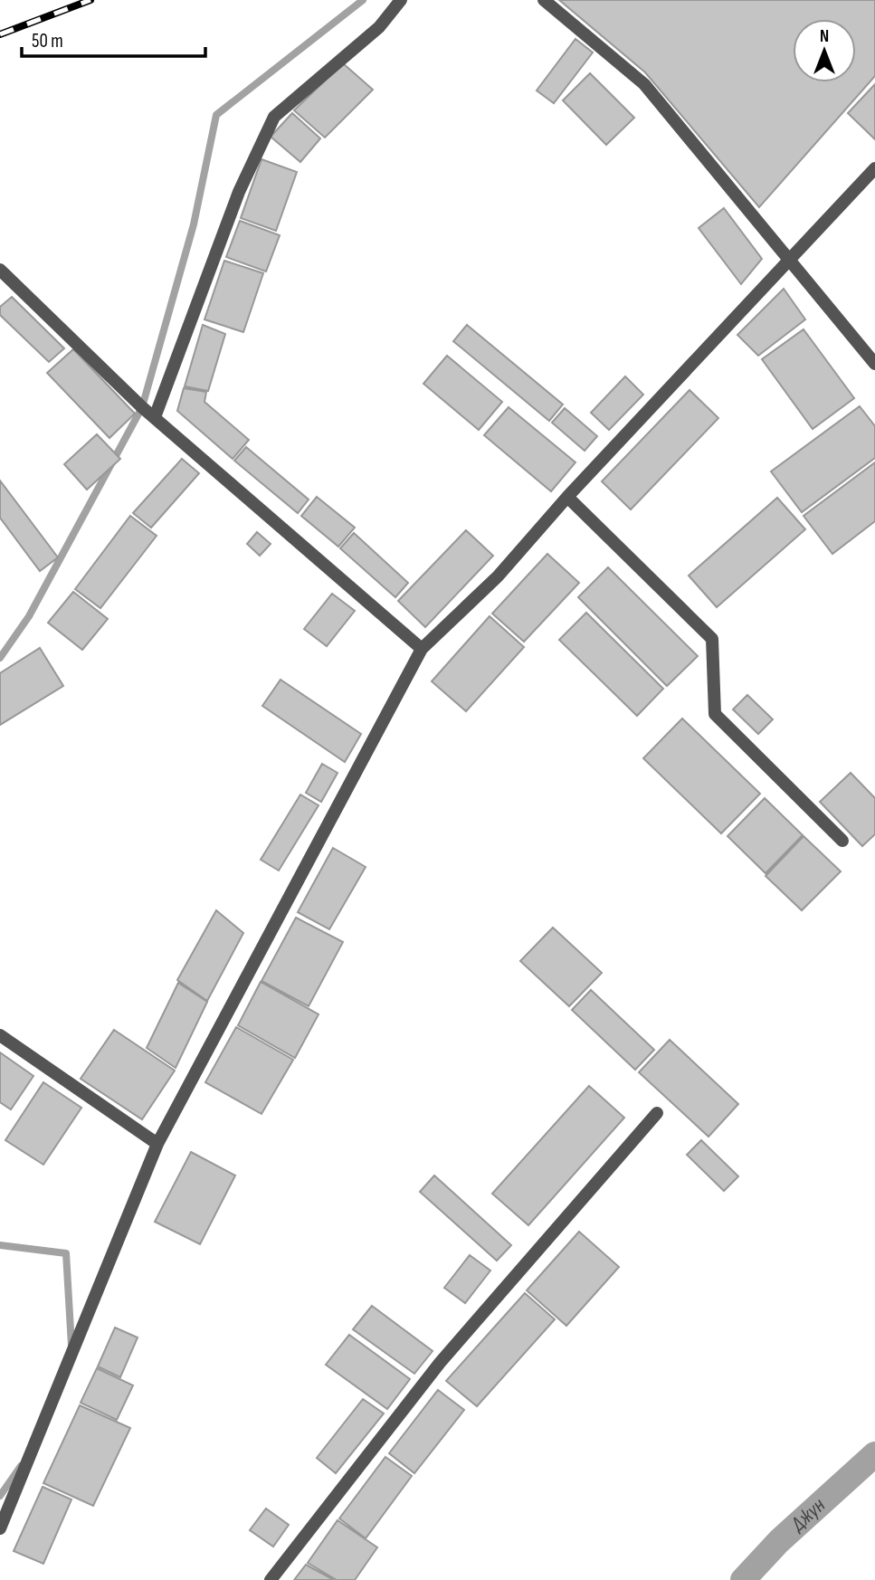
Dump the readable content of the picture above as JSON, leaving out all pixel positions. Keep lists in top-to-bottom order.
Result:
{
  "water": ["Джун"],
  "scale_bar": "50 m",
  "north": "top"
}
